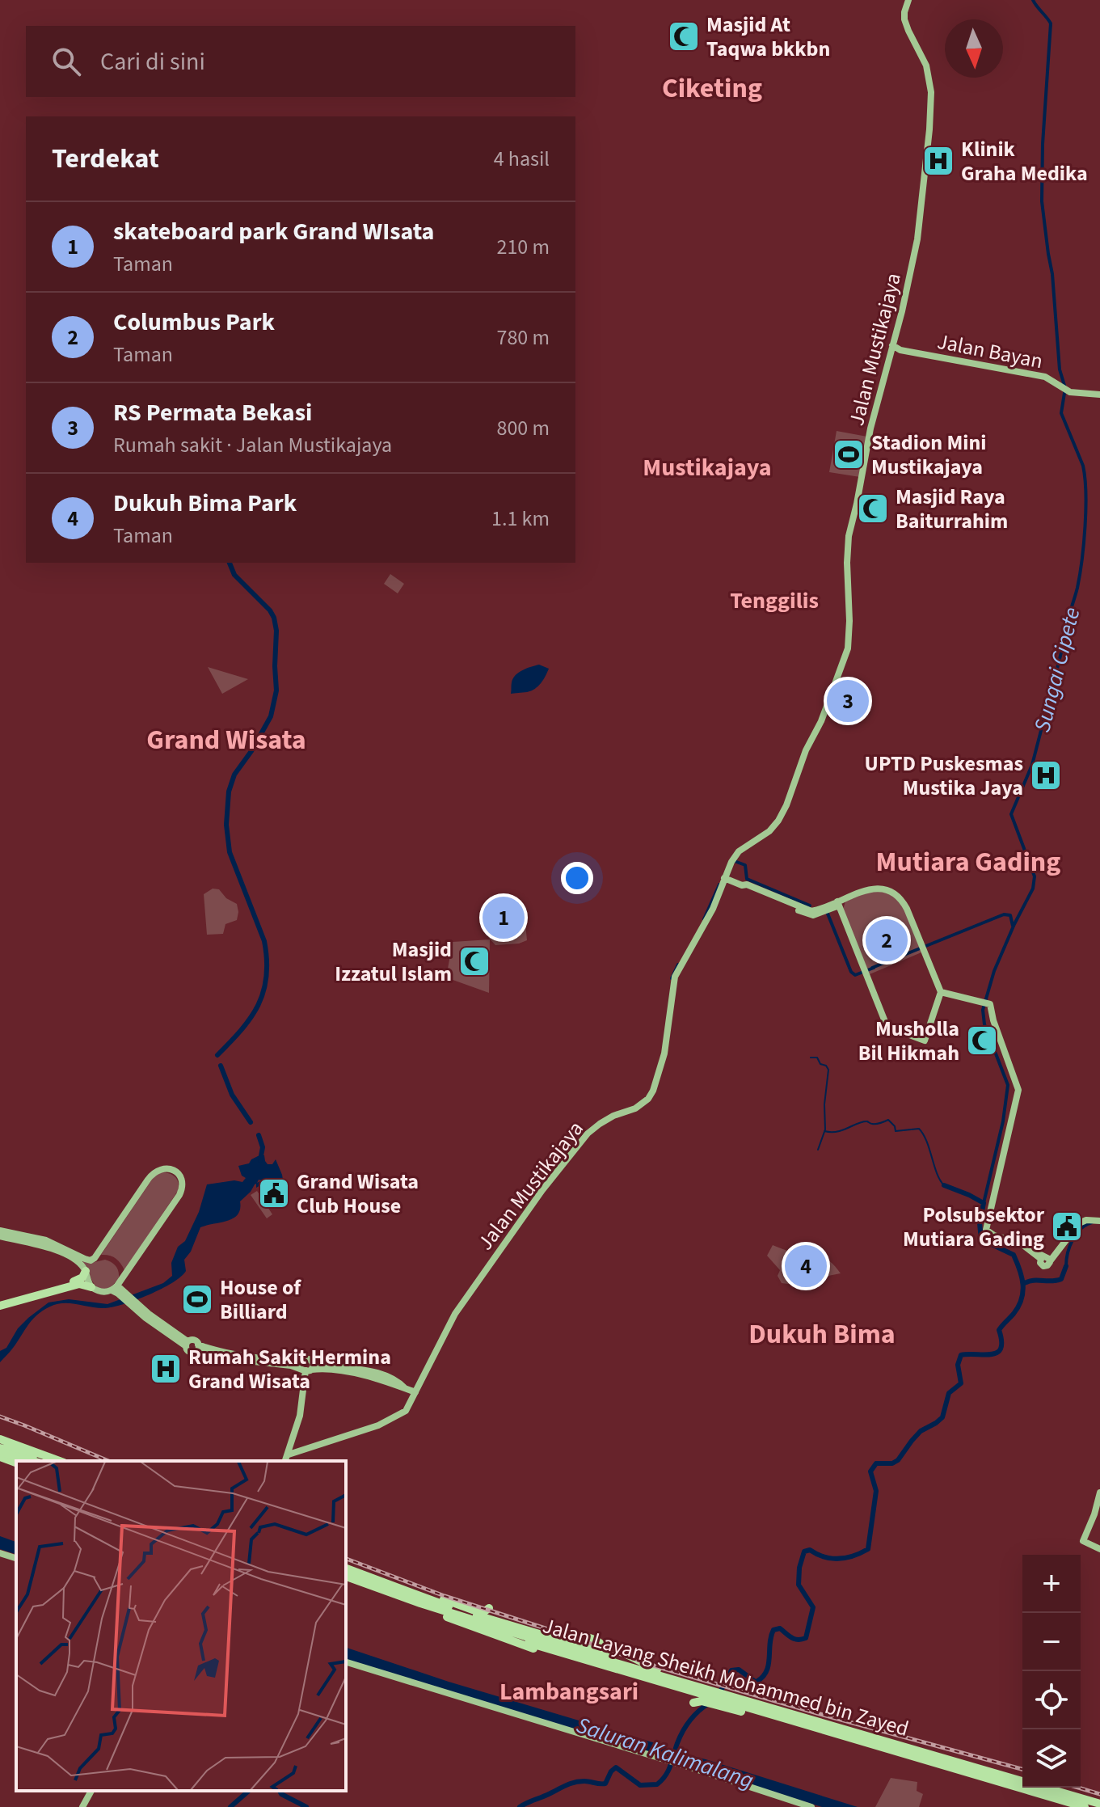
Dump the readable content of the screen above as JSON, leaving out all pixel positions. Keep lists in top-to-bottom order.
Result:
{
  "streets": {
    "highway": ["Jalan Layang Sheikh Mohammed bin Zayed"],
    "main road": ["Jalan Mustikajaya", "Jalan Bayan"]
  },
  "crossings": [
    ["Jalan Mustikajaya", "Jalan Bayan"]
  ],
  "districts": [
    "Ciketing",
    "Mustikajaya",
    "Tenggilis",
    "Grand Wisata",
    "Mutiara Gading",
    "Dukuh Bima",
    "Lambangsari"
  ],
  "water": ["Sungai Cipete", "Saluran Kalimalang"],
  "places": {
    "mosque": [
      "Masjid At Taqwa bkkbn",
      "Masjid Raya Baiturrahim",
      "Masjid Izzatul Islam",
      "Musholla Bil Hikmah"
    ],
    "hospital": ["Klinik Graha Medika", "UPTD Puskesmas Mustika Jaya", "Rumah Sakit Hermina Grand Wisata"],
    "sports": ["Stadion Mini Mustikajaya", "House of Billiard"],
    "public building": ["Grand Wisata Club House", "Polsubsektor Mutiara Gading"]
  },
  "north": "bottom",
  "page": {
    "search": "Cari di sini",
    "heading": ["Terdekat", "4 hasil"],
    "list": [
      {
        "mark": "1",
        "name": "skateboard park Grand WIsata",
        "note": "Taman",
        "value": "210 m"
      },
      {
        "mark": "2",
        "name": "Columbus Park",
        "note": "Taman",
        "value": "780 m"
      },
      {
        "mark": "3",
        "name": "RS Permata Bekasi",
        "note": "Rumah sakit · Jalan Mustikajaya",
        "value": "800 m"
      },
      {
        "mark": "4",
        "name": "Dukuh Bima Park",
        "note": "Taman",
        "value": "1.1 km"
      }
    ],
    "pins": [
      "3",
      "1",
      "2",
      "4"
    ],
    "map_buttons": ["+", "−"]
  }
}
